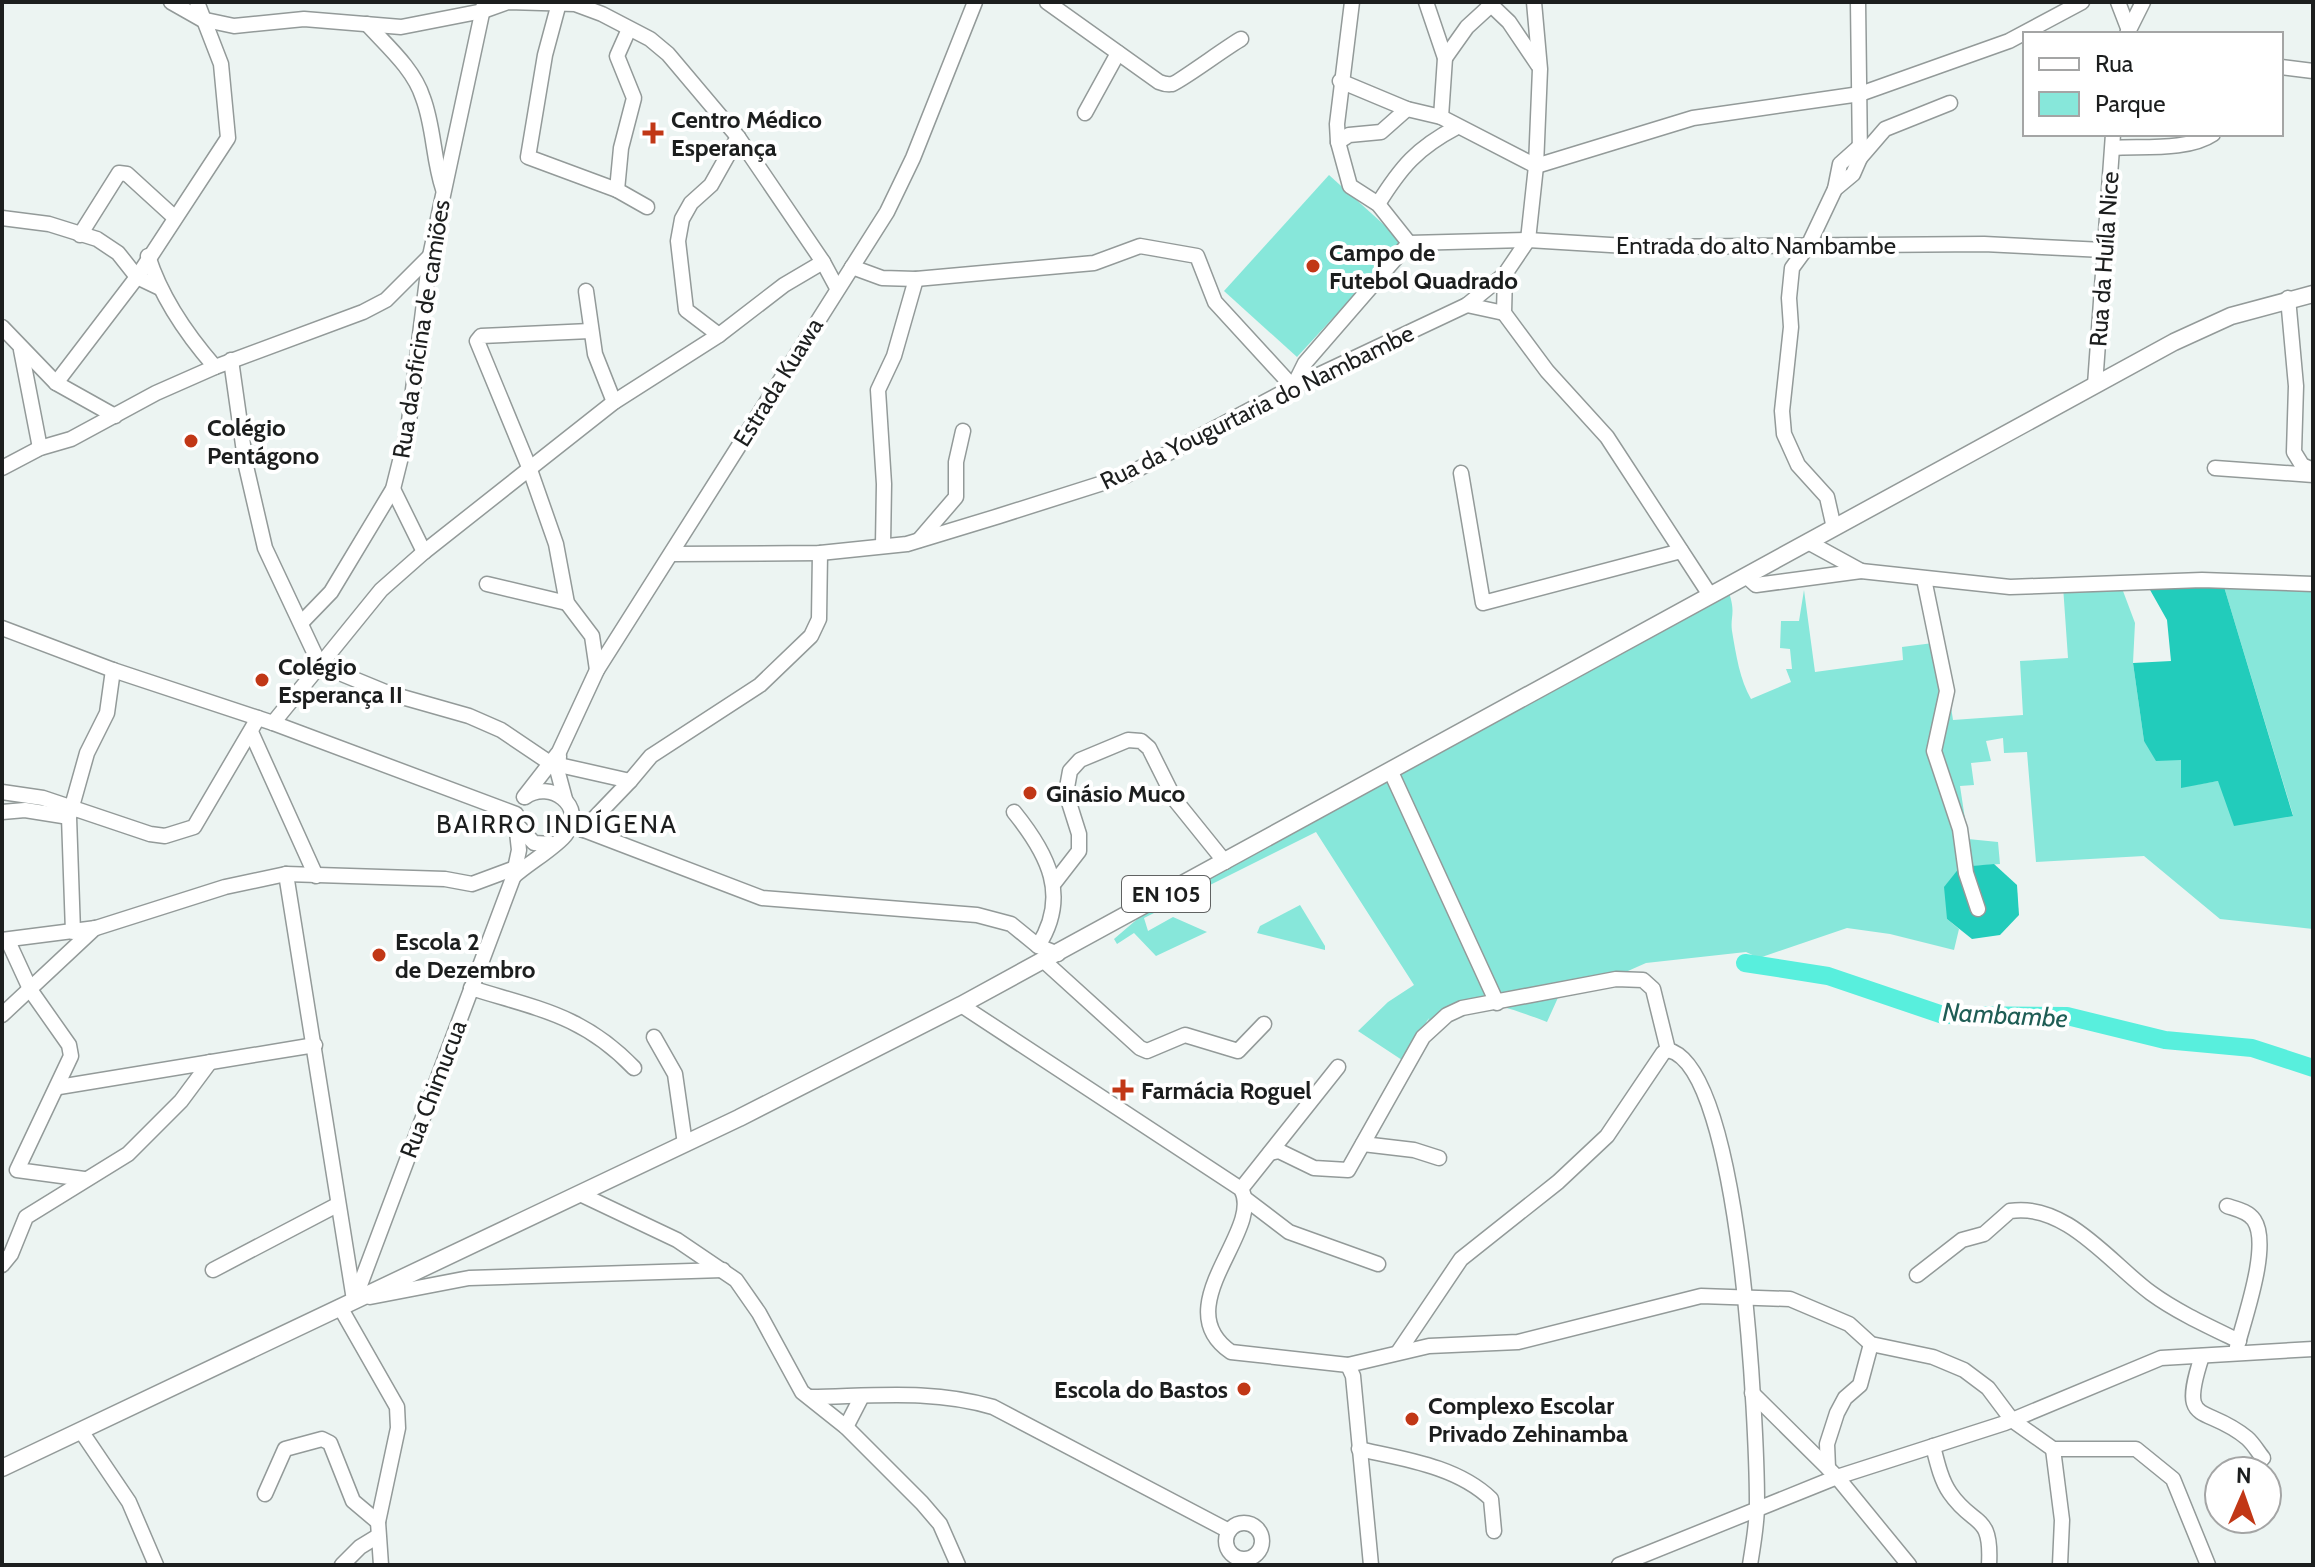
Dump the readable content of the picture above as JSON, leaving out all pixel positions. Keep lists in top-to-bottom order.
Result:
{
  "streets": {
    "main road": ["EN 105"],
    "street": [
      "Entrada do alto Nambambe",
      "Rua da Huíla Nice",
      "Rua da oficina de camiões",
      "Estrada Kuawa",
      "Rua da Yougurtaria do Nambambe",
      "Rua Chimucua"
    ]
  },
  "crossings": [
    ["Entrada do alto Nambambe", "Rua da Huíla Nice"],
    ["Entrada do alto Nambambe", "Rua da Yougurtaria do Nambambe"],
    ["Rua da Huíla Nice", "EN 105"],
    ["Estrada Kuawa", "Rua da Yougurtaria do Nambambe"],
    ["Estrada Kuawa", "Rua Chimucua"],
    ["Rua da Yougurtaria do Nambambe", "Rua Chimucua"],
    ["EN 105", "Rua Chimucua"]
  ],
  "districts": ["BAIRRO INDÍGENA"],
  "water": ["Nambambe"],
  "places": {
    "health": ["Centro Médico Esperança", "Farmácia Roguel"],
    "other": [
      "Campo de Futebol Quadrado",
      "Colégio Pentágono",
      "Colégio Esperança II",
      "Ginásio Muco",
      "Escola 2 de Dezembro",
      "Escola do Bastos",
      "Complexo Escolar Privado Zehinamba"
    ]
  },
  "legend": ["Rua", "Parque"],
  "north": "top"
}
